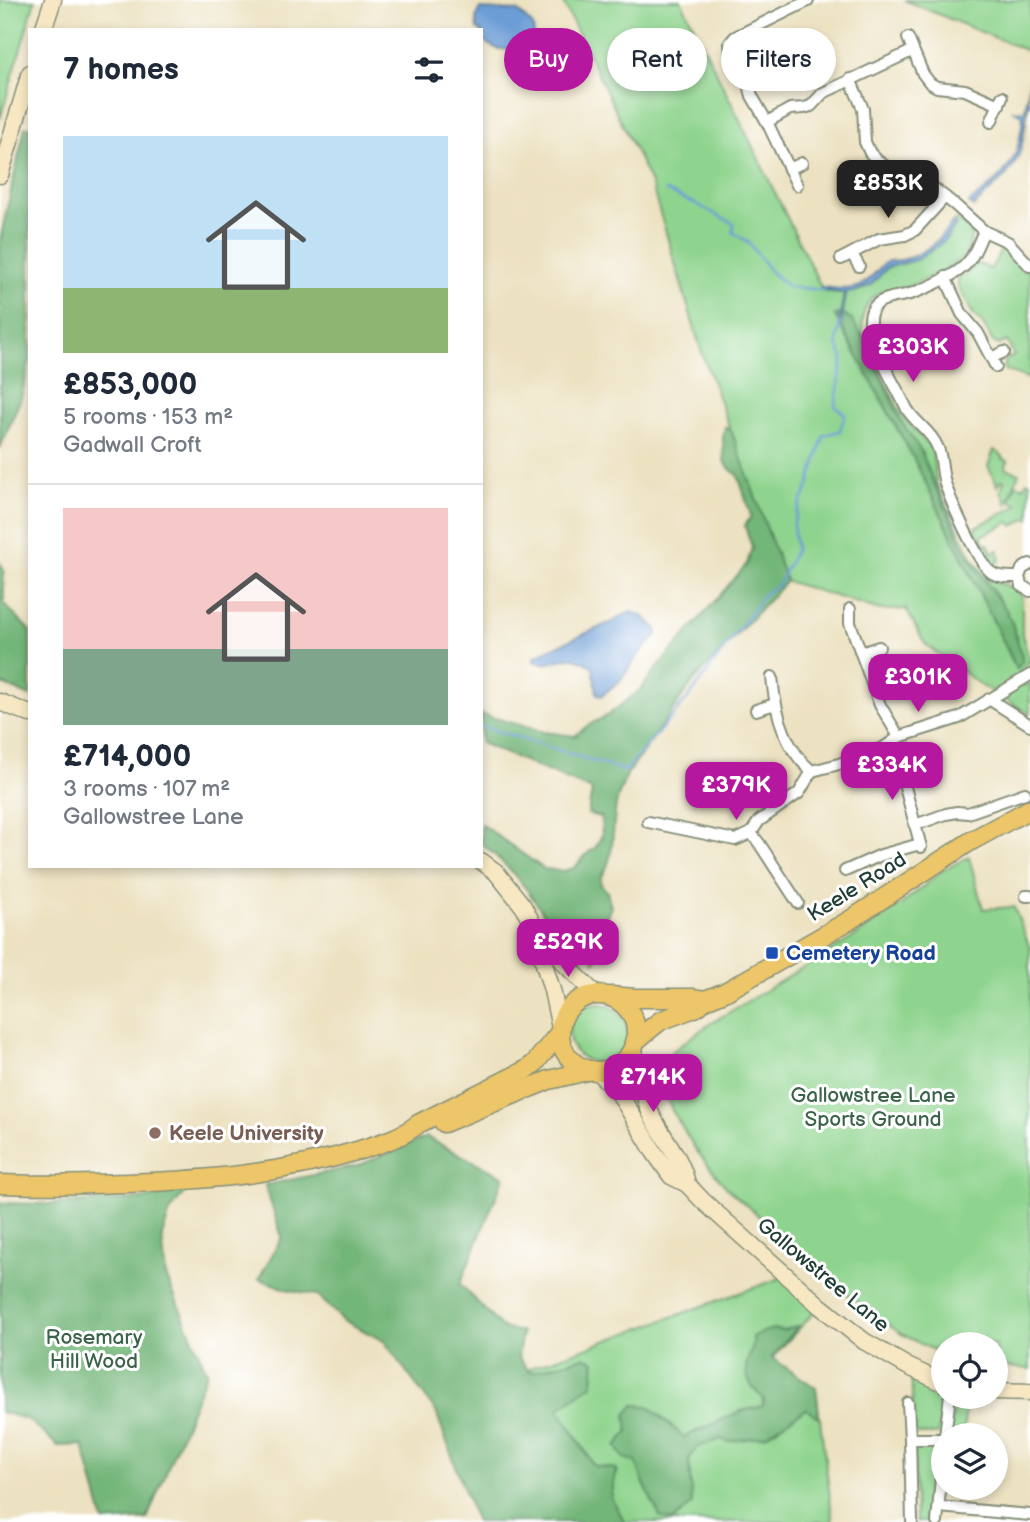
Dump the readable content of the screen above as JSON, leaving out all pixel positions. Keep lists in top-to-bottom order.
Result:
{
  "streets": {
    "main road": ["Keele Road"],
    "street": ["Gallowstree Lane"]
  },
  "crossings": [
    ["Keele Road", "Gallowstree Lane"]
  ],
  "parks": ["Gallowstree Lane Sports Ground", "Rosemary Hill Wood"],
  "places": {
    "transit": ["Cemetery Road"],
    "other": ["Keele University"]
  },
  "page": {
    "chip": ["Buy", "Rent", "Filters"],
    "heading": "7 homes",
    "list": [
      {
        "name": "£853,000",
        "note": "5 rooms · 153 m² · Gadwall Croft"
      },
      {
        "name": "£714,000",
        "note": "3 rooms · 107 m² · Gallowstree Lane"
      }
    ],
    "price": [
      "£853K",
      "£303K",
      "£301K",
      "£334K",
      "£379K",
      "£529K",
      "£714K"
    ]
  }
}
